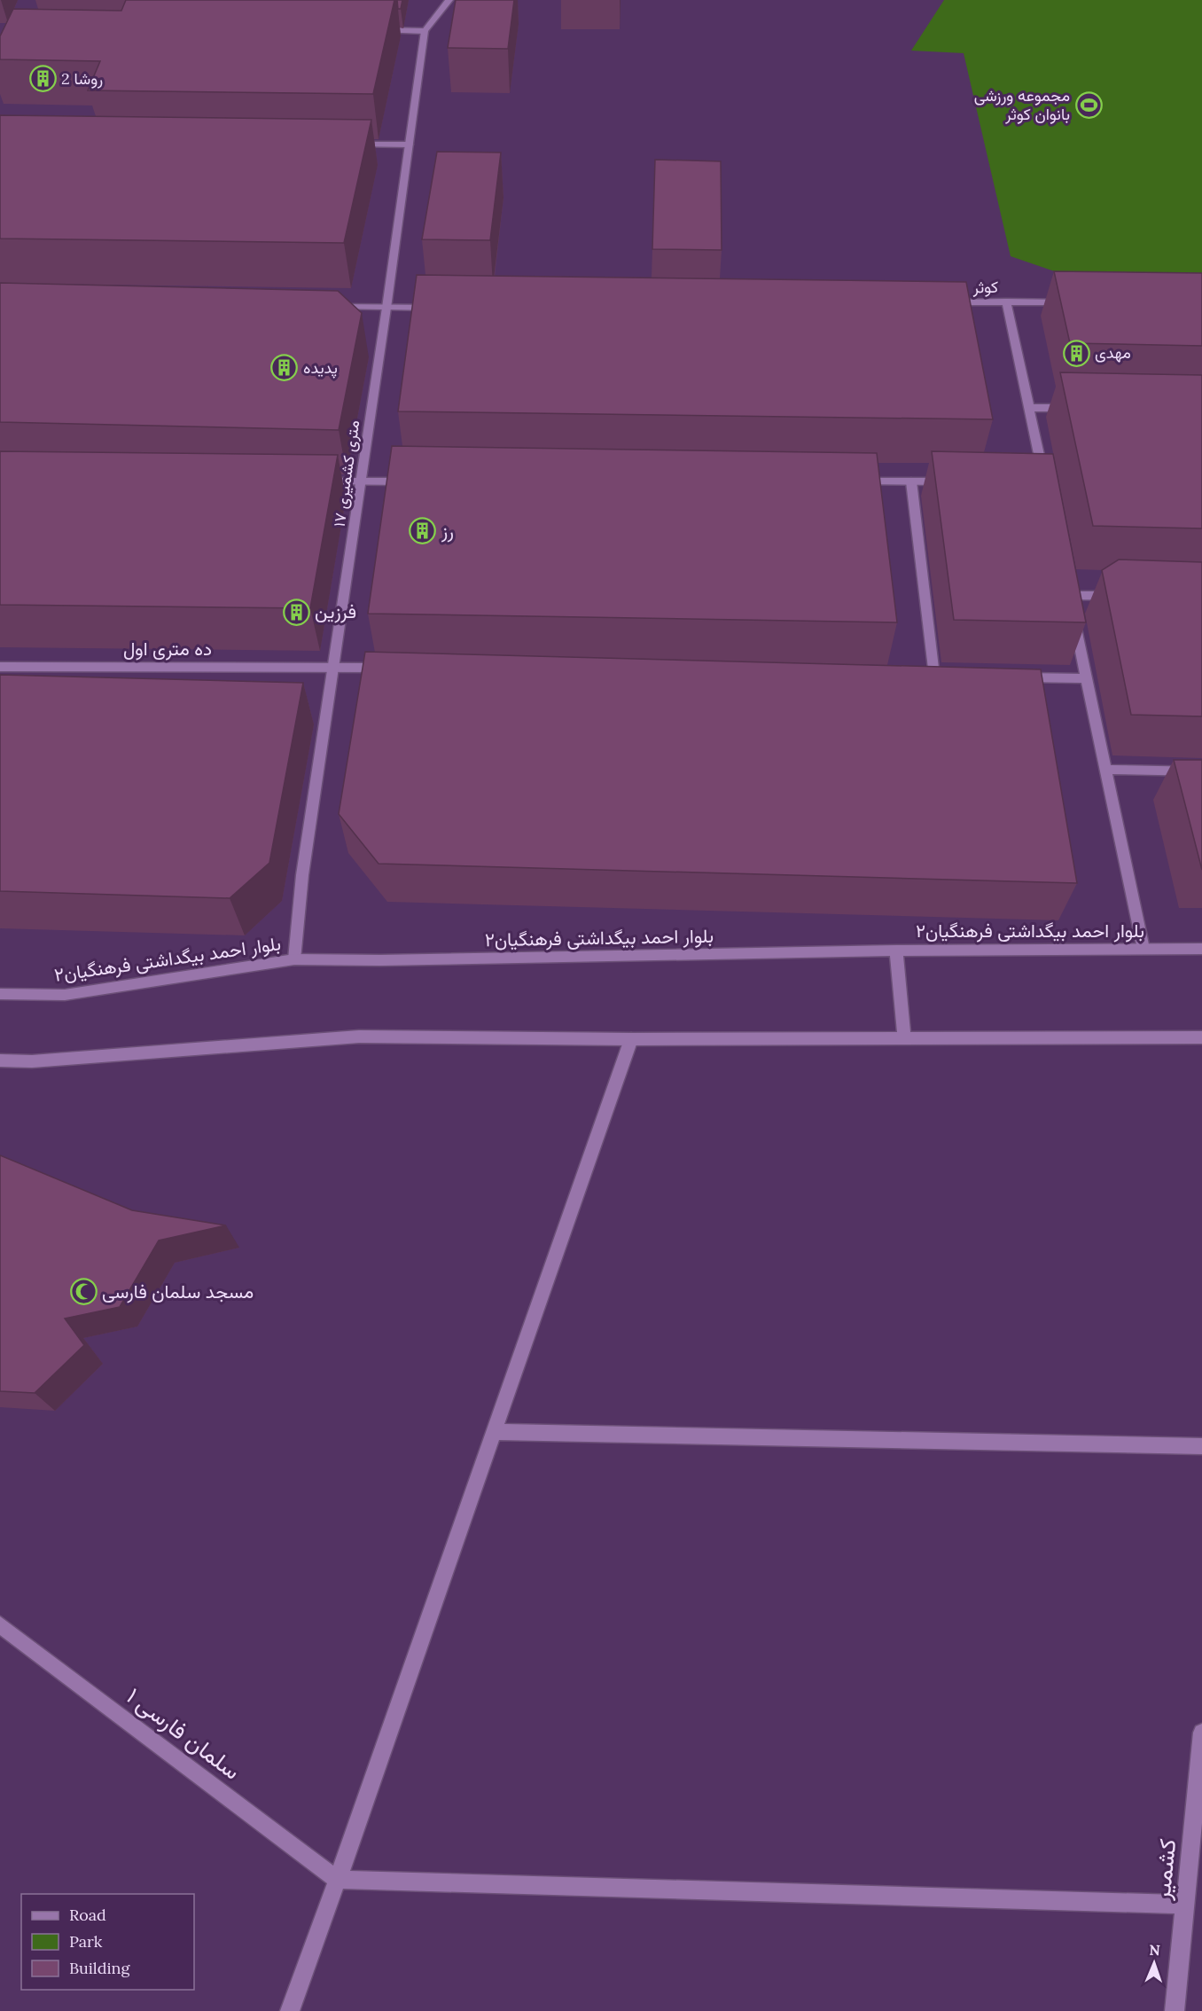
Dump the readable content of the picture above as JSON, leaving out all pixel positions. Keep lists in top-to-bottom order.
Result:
{
  "streets": {
    "street": [
      "کوثر",
      "۱۷ متری کشمیری",
      "ده متری اول",
      "بلوار احمد بیگداشتی فرهنگیان۲",
      "سلمان فارسی ۱",
      "کشمیر"
    ]
  },
  "crossings": [
    ["۱۷ متری کشمیری", "ده متری اول"],
    ["۱۷ متری کشمیری", "بلوار احمد بیگداشتی فرهنگیان۲"]
  ],
  "places": {
    "building": [
      "روشا 2",
      "مهدی",
      "پدیده",
      "رز",
      "فرزین"
    ],
    "sports": ["مجموعه ورزشی بانوان کوثر"],
    "mosque": ["مسجد سلمان فارسی"]
  },
  "legend": ["Road", "Park", "Building"],
  "north": "top"
}
